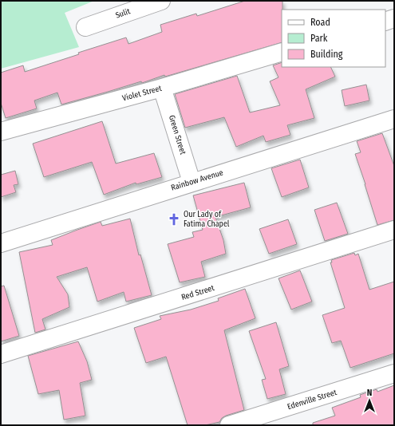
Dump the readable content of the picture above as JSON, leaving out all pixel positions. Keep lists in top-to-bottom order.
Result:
{
  "streets": {
    "street": [
      "Sulit",
      "Violet Street",
      "Green Street",
      "Rainbow Avenue",
      "Red Street",
      "Edenville Street"
    ]
  },
  "crossings": [
    ["Violet Street", "Green Street"],
    ["Green Street", "Rainbow Avenue"]
  ],
  "places": {
    "church": ["Our Lady of Fatima Chapel"]
  },
  "legend": ["Road", "Park", "Building"],
  "north": "top"
}
